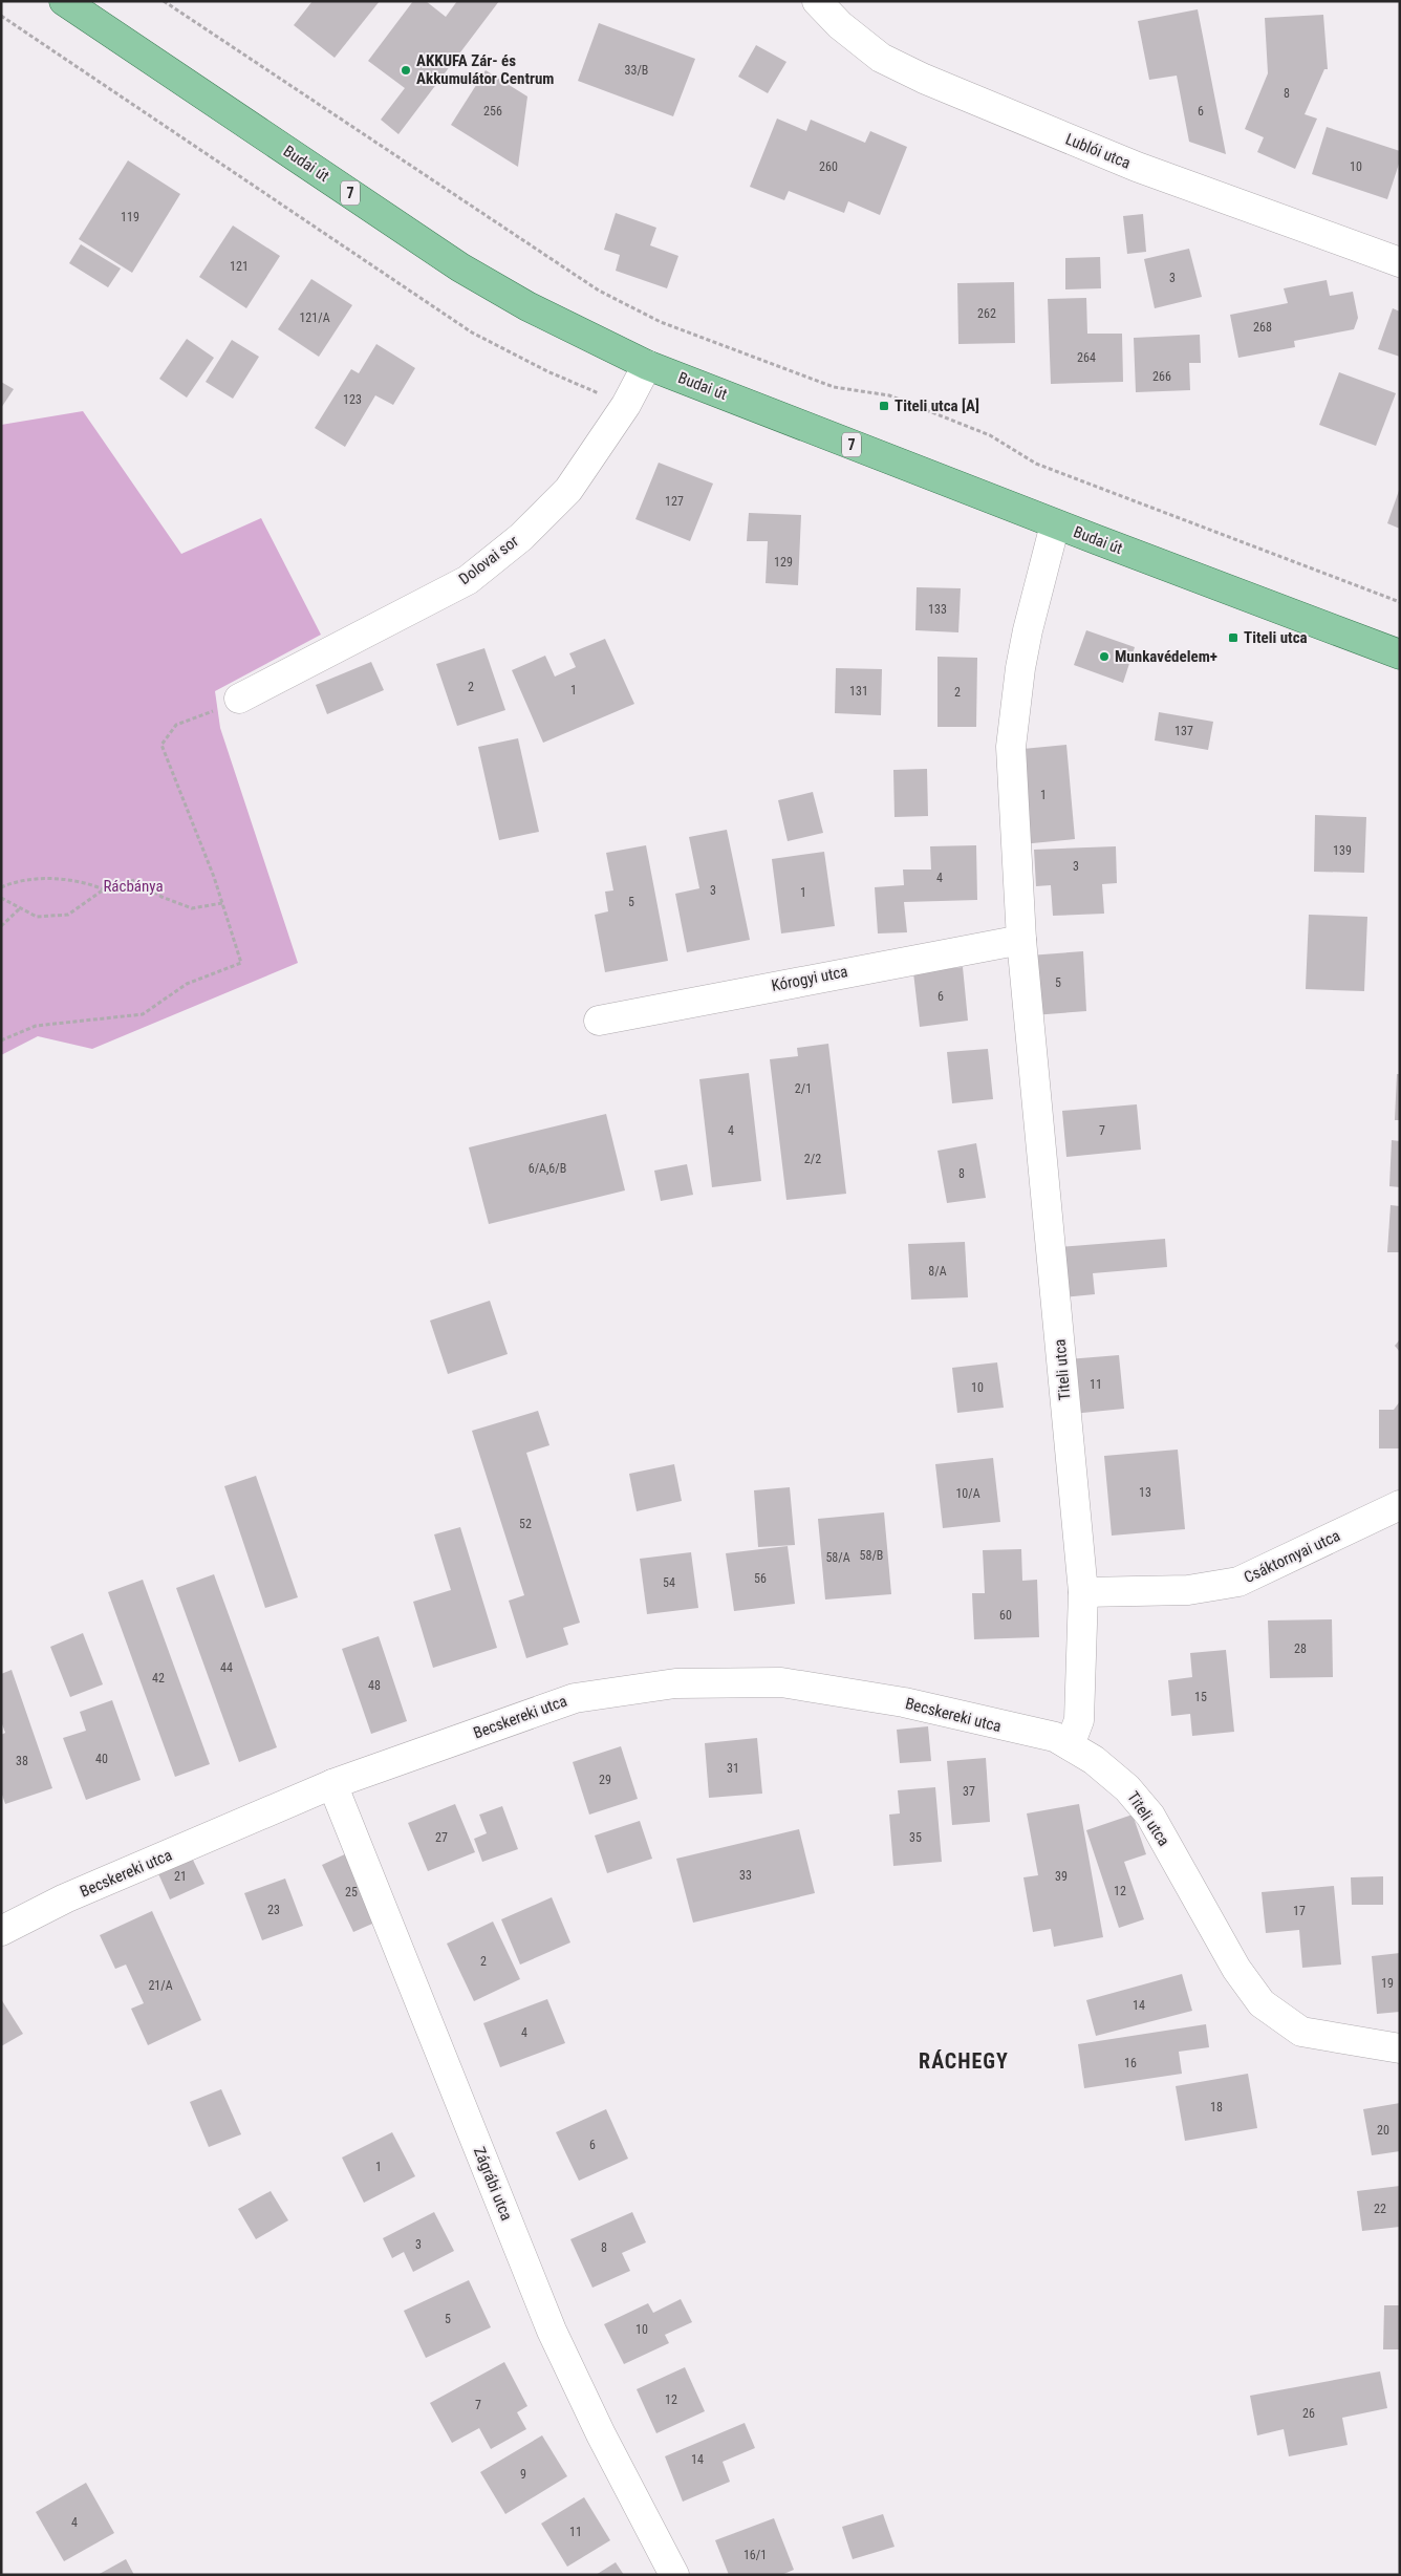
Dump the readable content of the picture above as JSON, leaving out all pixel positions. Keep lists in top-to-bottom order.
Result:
{
  "streets": {
    "main road": ["Budai út", "7"],
    "street": [
      "Lublói utca",
      "Dolovai sor",
      "Kórogyi utca",
      "Titeli utca",
      "Csáktornyai utca",
      "Becskereki utca",
      "Zágrábi utca"
    ]
  },
  "crossings": [
    ["Budai út", "Dolovai sor"],
    ["Budai út", "Titeli utca"],
    ["Kórogyi utca", "Titeli utca"],
    ["Titeli utca", "Csáktornyai utca"],
    ["Titeli utca", "Becskereki utca"],
    ["Becskereki utca", "Zágrábi utca"]
  ],
  "districts": ["RÁCHEGY"],
  "parks": ["Rácbánya"],
  "places": {
    "other": ["AKKUFA Zár- és Akkumulátor Centrum", "Munkavédelem+"],
    "transit": ["Titeli utca [A]", "Titeli utca"]
  },
  "house_numbers": [
    "33/B",
    "8",
    "256",
    "6",
    "260",
    "10",
    "119",
    "121",
    "3",
    "262",
    "121/A",
    "268",
    "264",
    "266",
    "123",
    "127",
    "129",
    "133",
    "2",
    "1",
    "131",
    "2",
    "137",
    "1",
    "139",
    "3",
    "4",
    "3",
    "1",
    "5",
    "5",
    "6",
    "2/1",
    "4",
    "7",
    "2/2",
    "6/A,6/B",
    "8",
    "8/A",
    "11",
    "10",
    "13",
    "10/A",
    "52",
    "58/B",
    "58/A",
    "56",
    "54",
    "60",
    "28",
    "44",
    "42",
    "48",
    "15",
    "40",
    "38",
    "31",
    "29",
    "37",
    "27",
    "35",
    "33",
    "21",
    "39",
    "12",
    "25",
    "23",
    "17",
    "2",
    "19",
    "21/A",
    "14",
    "4",
    "16",
    "18",
    "20",
    "6",
    "1",
    "22",
    "3",
    "8",
    "5",
    "10",
    "12",
    "7",
    "26",
    "14",
    "9",
    "4",
    "11",
    "16/1"
  ]
}
